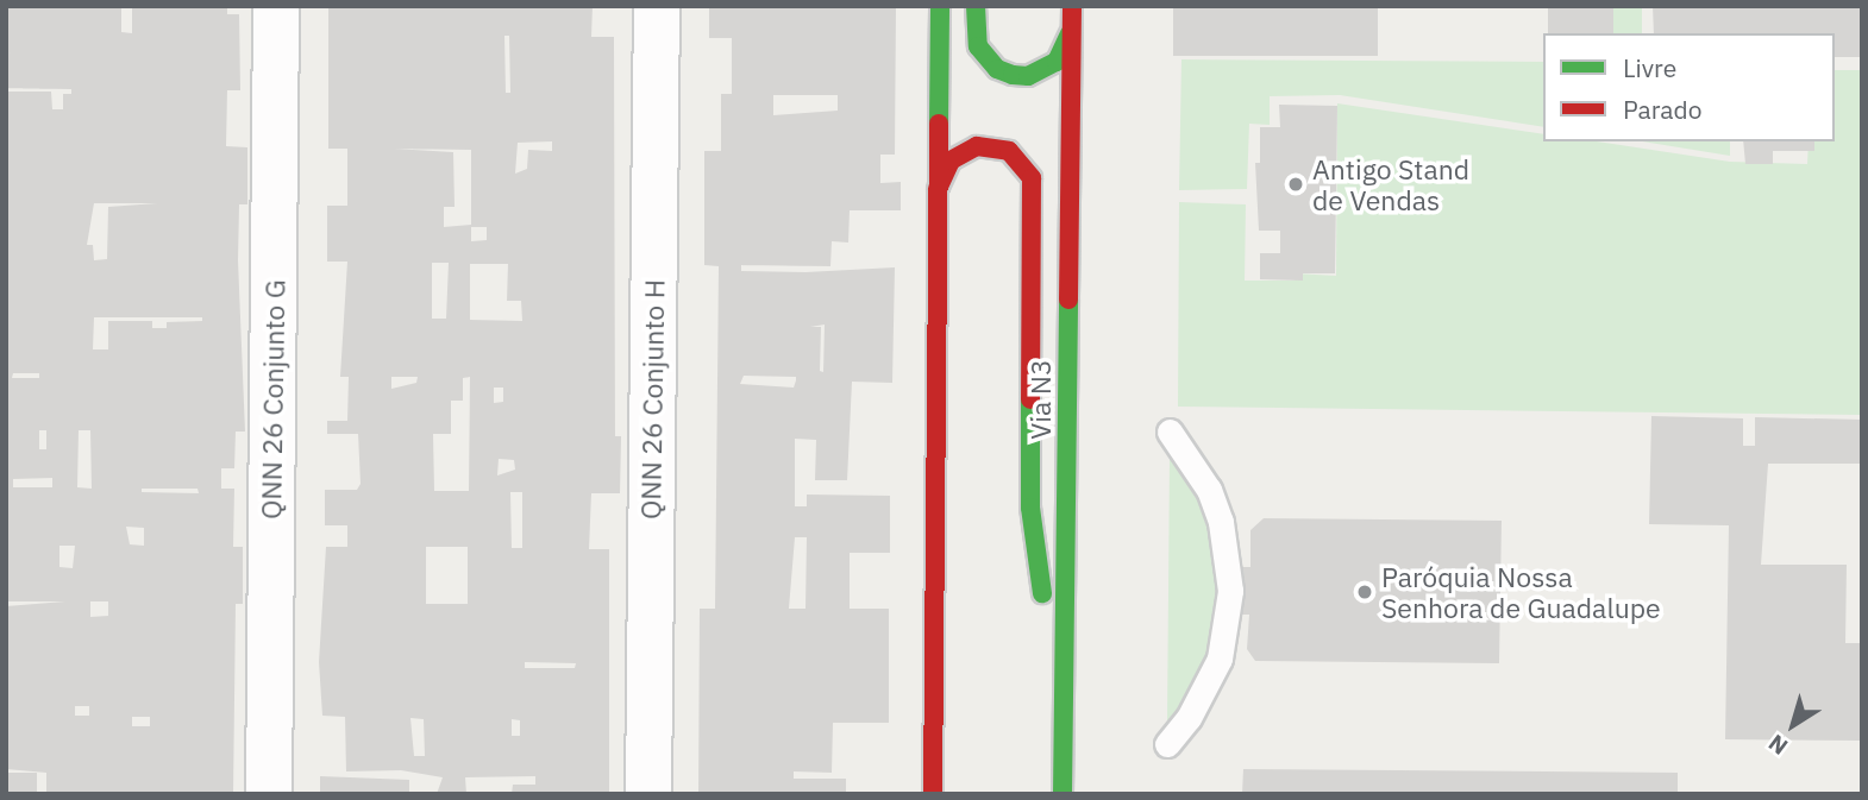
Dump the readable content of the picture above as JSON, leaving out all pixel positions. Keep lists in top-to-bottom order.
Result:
{
  "streets": {
    "main road": ["Via N3"],
    "street": ["QNN 26 Conjunto G", "QNN 26 Conjunto H"]
  },
  "places": ["Antigo Stand de Vendas", "Paróquia Nossa Senhora de Guadalupe"],
  "legend": ["Livre", "Parado"],
  "north": "bottom left"
}
